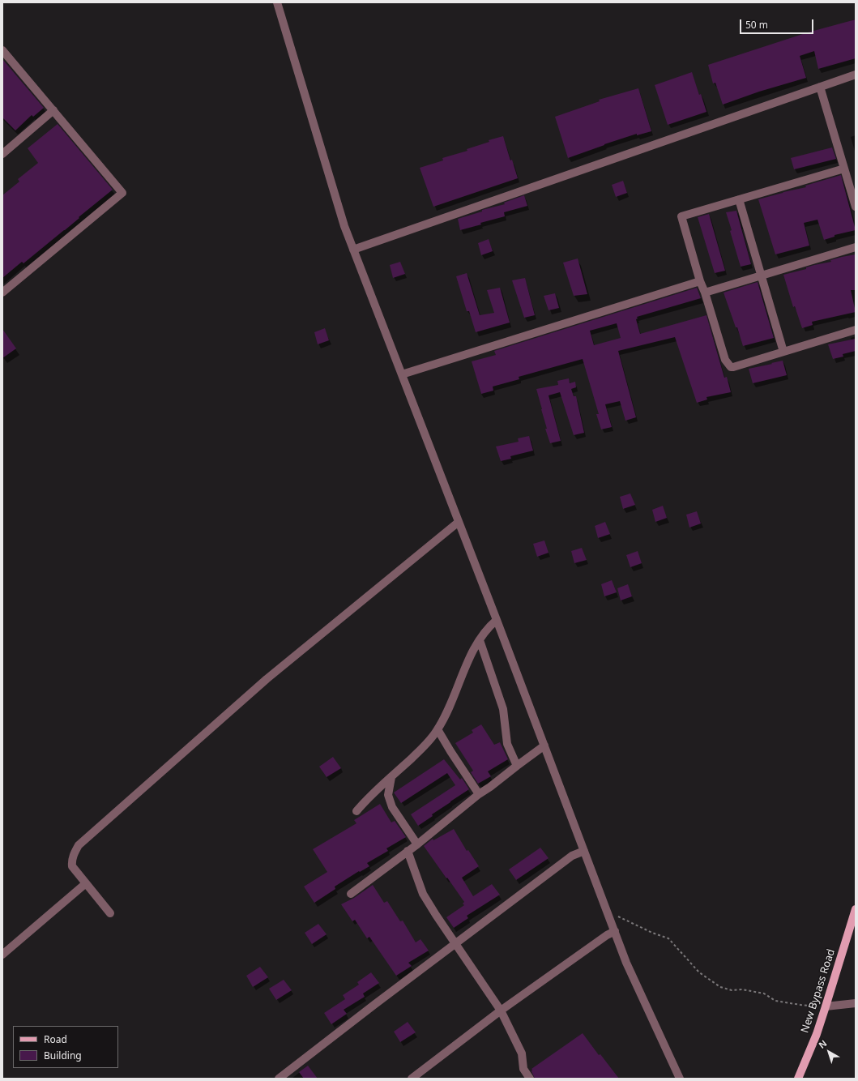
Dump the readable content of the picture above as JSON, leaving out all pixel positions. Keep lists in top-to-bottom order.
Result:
{
  "streets": {
    "main road": ["New Bypass Road"]
  },
  "legend": ["Road", "Building"],
  "scale_bar": "50 m",
  "north": "top left"
}
